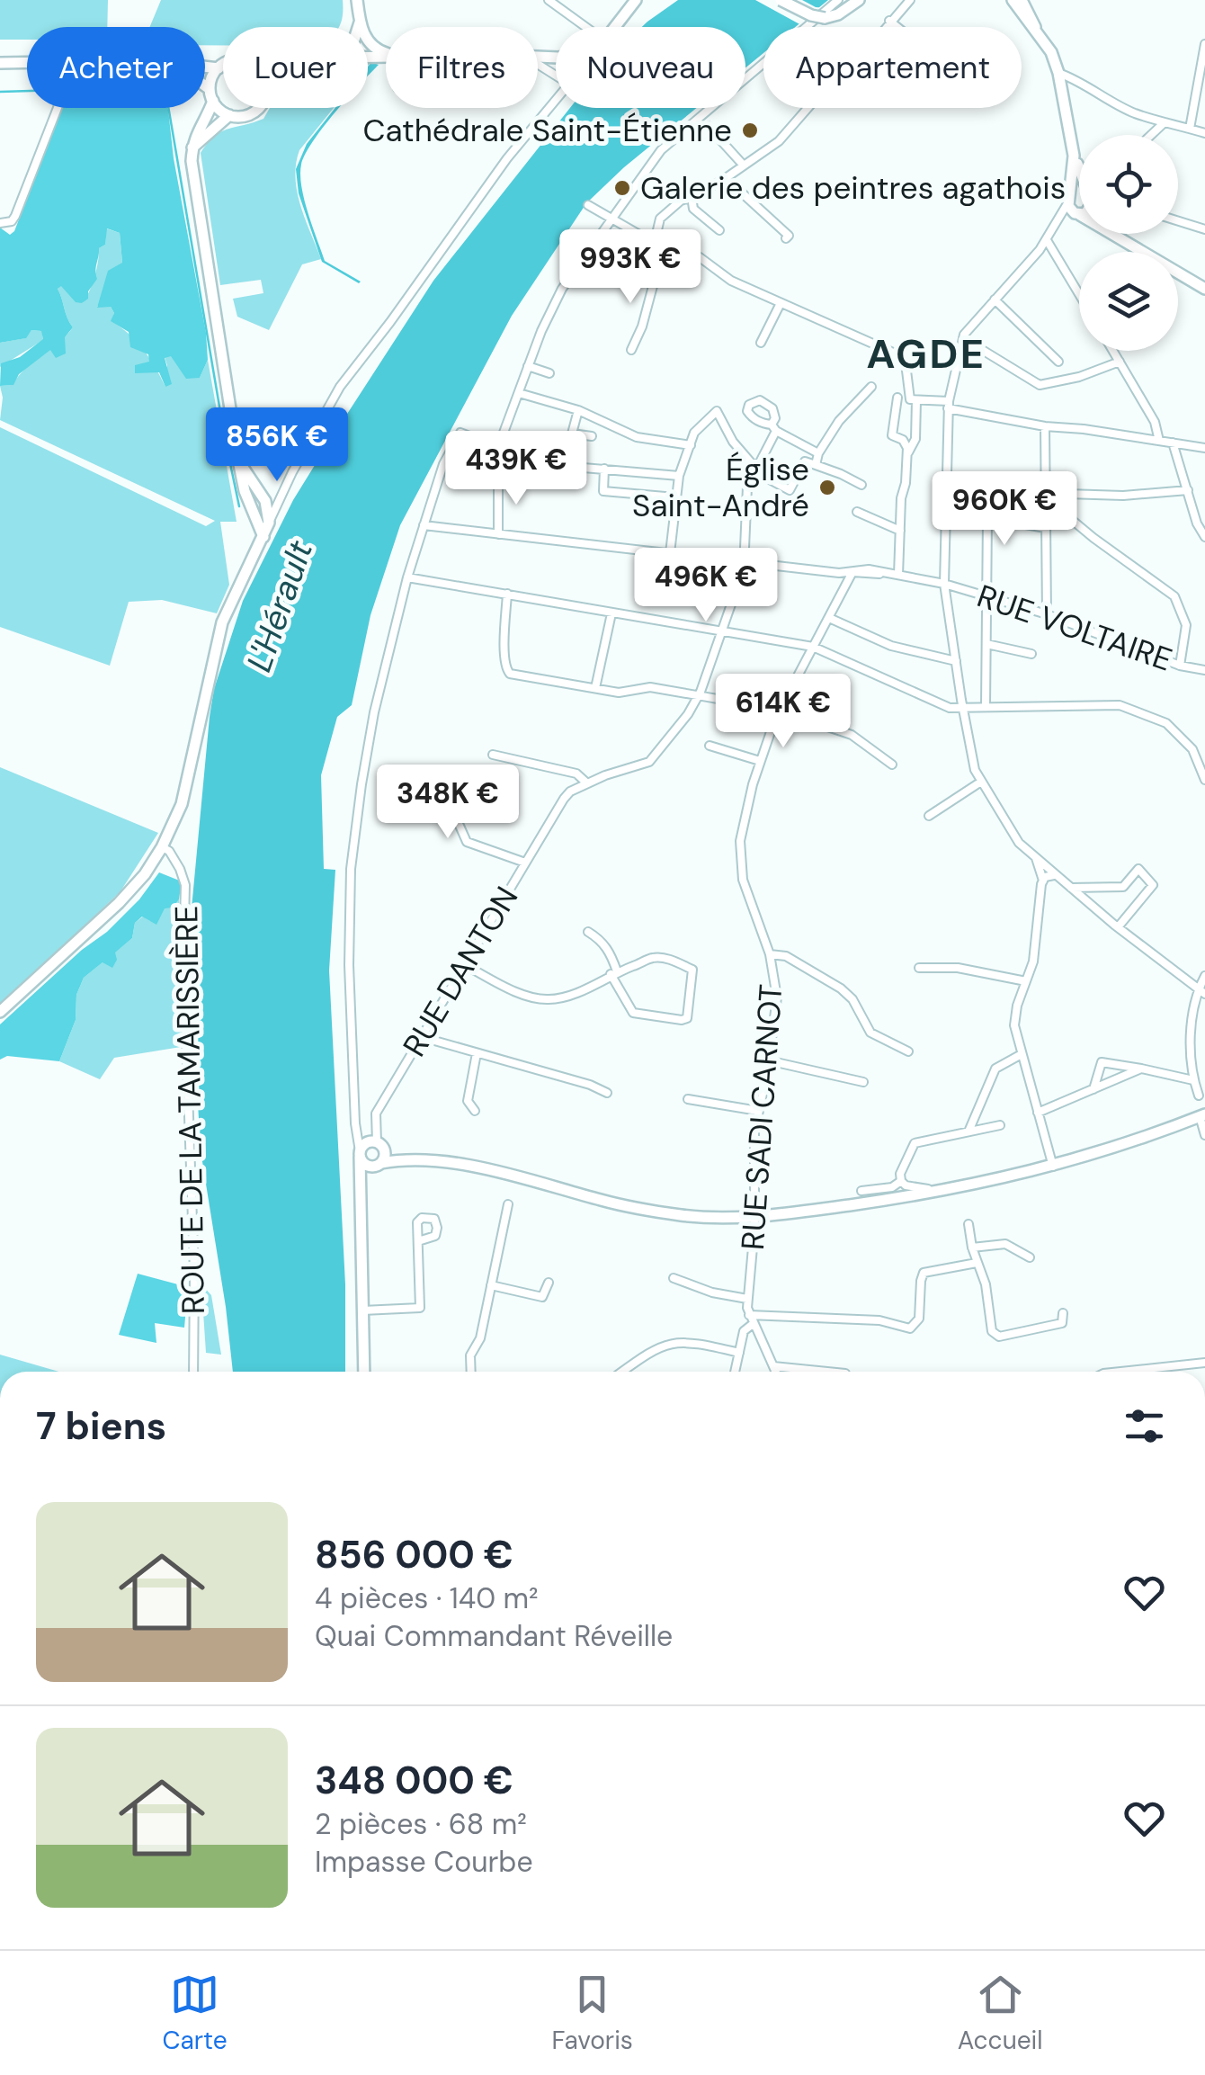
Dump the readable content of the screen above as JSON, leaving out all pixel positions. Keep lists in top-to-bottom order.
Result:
{
  "streets": {
    "street": [
      "RUE VOLTAIRE",
      "RUE DANTON",
      "ROUTE DE LA TAMARISSIÈRE",
      "RUE SADI CARNOT"
    ]
  },
  "crossings": [
    ["RUE VOLTAIRE", "RUE DANTON"],
    ["RUE VOLTAIRE", "RUE SADI CARNOT"]
  ],
  "districts": ["AGDE"],
  "water": ["L'Hérault"],
  "places": ["Cathédrale Saint-Étienne", "Galerie des peintres agathois", "Église Saint-André"],
  "page": {
    "chip": [
      "Acheter",
      "Louer",
      "Filtres",
      "Nouveau",
      "Appartement"
    ],
    "price": [
      "993K €",
      "856K €",
      "439K €",
      "960K €",
      "496K €",
      "614K €",
      "348K €"
    ],
    "heading": "7 biens",
    "list": [
      {
        "name": "856 000 €",
        "note": "4 pièces · 140 m² · Quai Commandant Réveille"
      },
      {
        "name": "348 000 €",
        "note": "2 pièces · 68 m² · Impasse Courbe"
      }
    ],
    "tabs": ["Carte", "Favoris", "Accueil"]
  }
}
